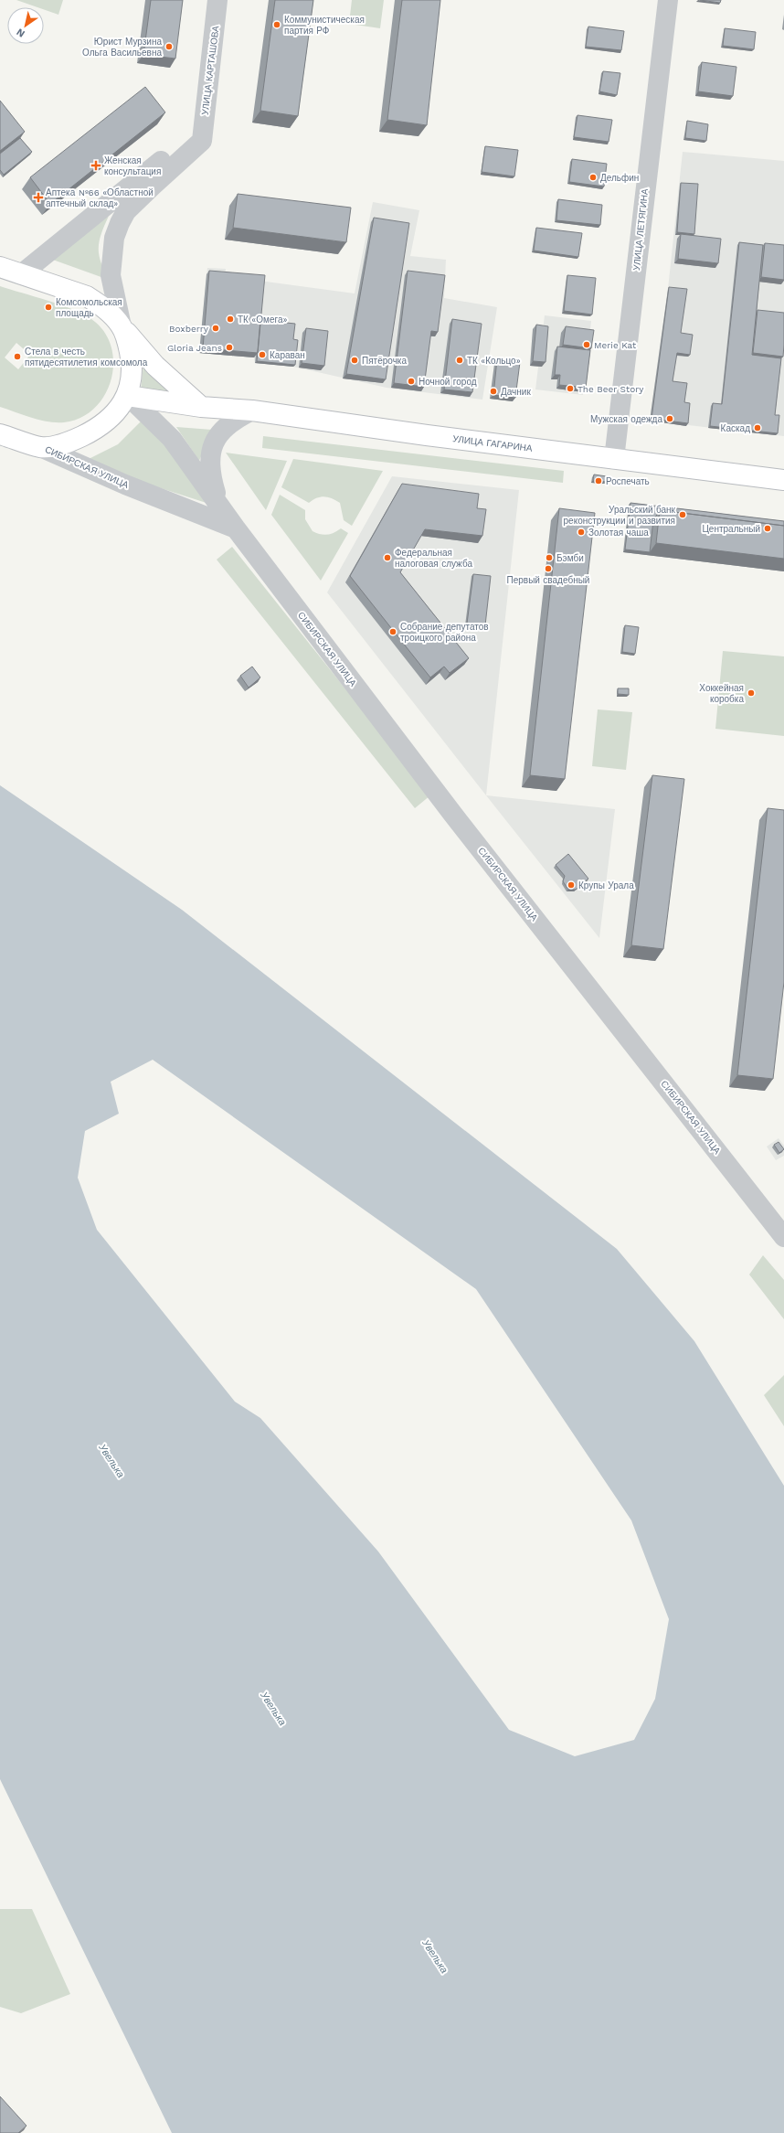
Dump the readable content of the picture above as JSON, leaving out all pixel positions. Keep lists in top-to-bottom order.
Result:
{
  "streets": {
    "main road": ["УЛИЦА ГАГАРИНА"],
    "street": ["УЛИЦА КАРТАШОВА", "УЛИЦА ЛЕТЯГИНА", "СИБИРСКАЯ УЛИЦА"]
  },
  "crossings": [
    ["УЛИЦА ЛЕТЯГИНА", "УЛИЦА ГАГАРИНА"],
    ["УЛИЦА ГАГАРИНА", "СИБИРСКАЯ УЛИЦА"]
  ],
  "water": ["Увелька"],
  "places": {
    "other": [
      "Коммунистическая партия РФ",
      "Юрист Мурзина Ольга Васильевна",
      "Дельфин",
      "Комсомольская площадь",
      "ТК «Омега»",
      "Boxberry",
      "Merie Kat",
      "Gloria Jeans",
      "Караван",
      "Стела в честь пятидесятилетия комсомола",
      "Пятёрочка",
      "ТК «Кольцо»",
      "Ночной город",
      "The Beer Story",
      "Дачник",
      "Мужская одежда",
      "Каскад",
      "Роспечать",
      "Уральский банк реконструкции и развития",
      "Центральный",
      "Золотая чаша",
      "Федеральная налоговая служба",
      "Бэмби",
      "Первый свадебный",
      "Собрание депутатов троицкого района",
      "Хоккейная коробка",
      "Крупы Урала"
    ],
    "health": ["Женская консультация", "Аптека №66 «Областной аптечный склад»"]
  },
  "north": "bottom left"
}
